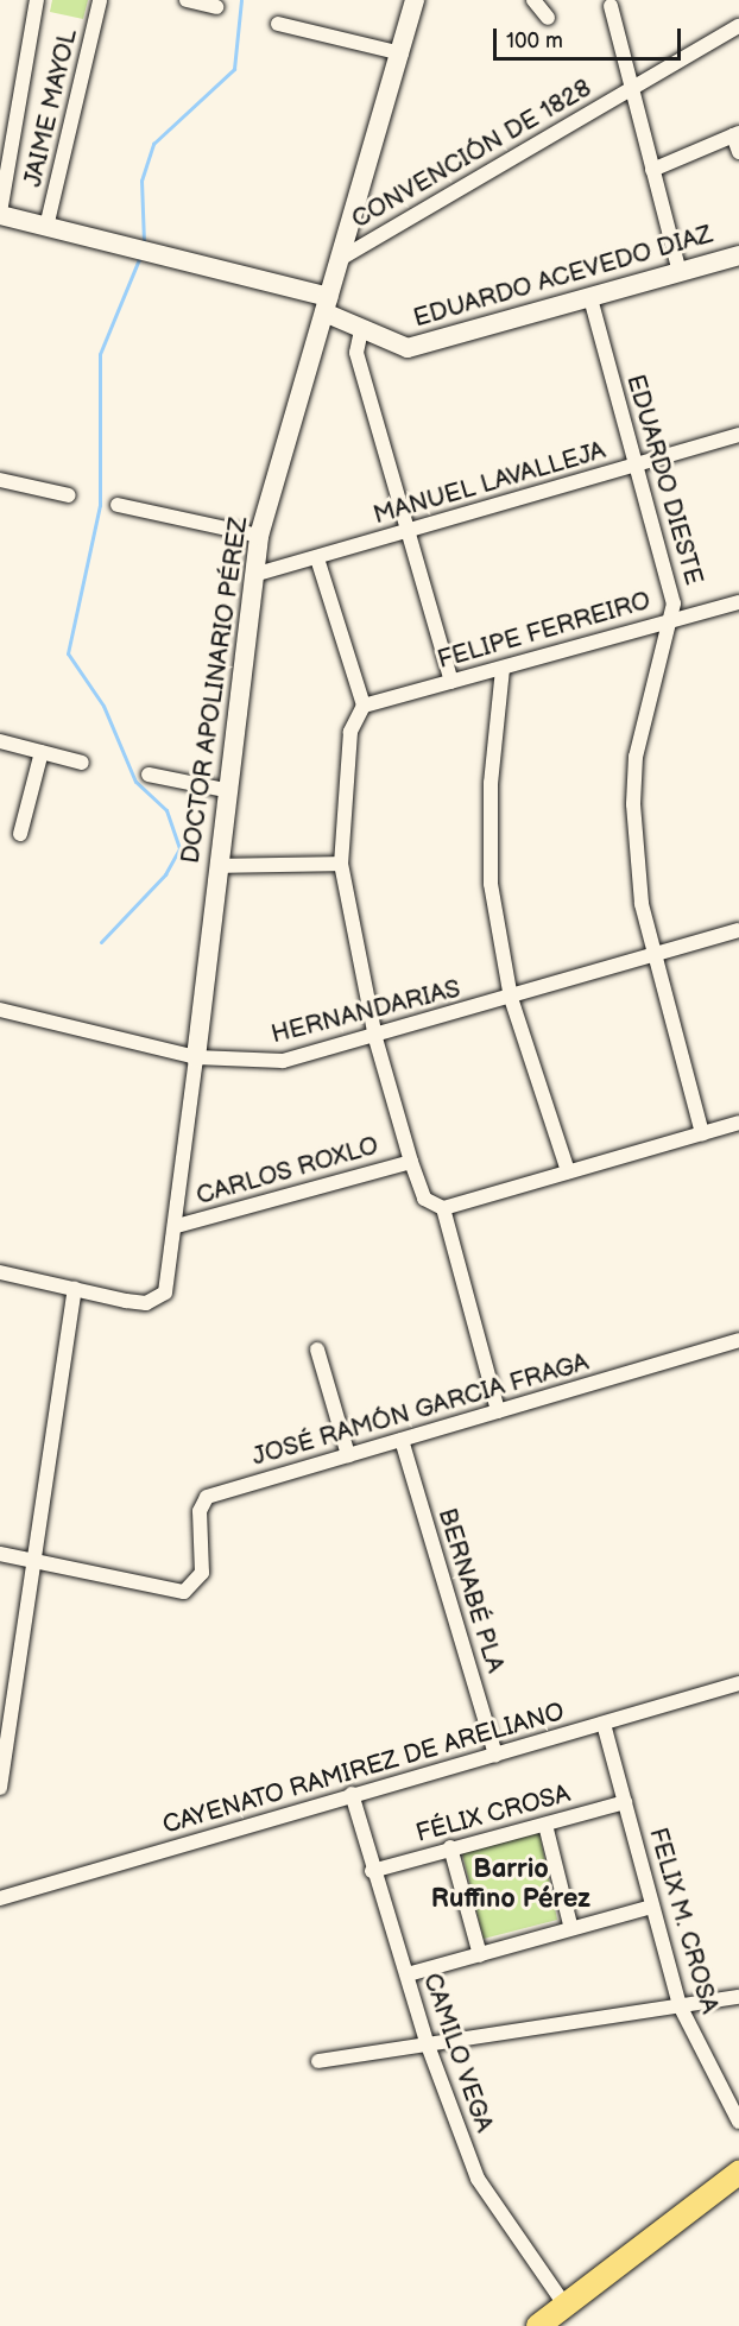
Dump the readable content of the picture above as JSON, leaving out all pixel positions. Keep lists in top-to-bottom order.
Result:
{
  "streets": {
    "street": [
      "JAIME MAYOL",
      "CONVENCIÓN DE 1828",
      "EDUARDO ACEVEDO DIAZ",
      "EDUARDO DIESTE",
      "MANUEL LAVALLEJA",
      "FELIPE FERREIRO",
      "DOCTOR APOLINARIO PÉREZ",
      "HERNANDARIAS",
      "CARLOS ROXLO",
      "JOSÉ RAMÓN GARCIA FRAGA",
      "BERNABÉ PLA",
      "CAYENATO RAMIREZ DE ARELIANO",
      "FÉLIX CROSA",
      "FELIX M. CROSA",
      "CAMILO VEGA"
    ]
  },
  "crossings": [
    ["JAIME MAYOL", "EDUARDO ACEVEDO DIAZ"],
    ["CONVENCIÓN DE 1828", "DOCTOR APOLINARIO PÉREZ"],
    ["EDUARDO ACEVEDO DIAZ", "EDUARDO DIESTE"],
    ["EDUARDO ACEVEDO DIAZ", "DOCTOR APOLINARIO PÉREZ"],
    ["EDUARDO DIESTE", "MANUEL LAVALLEJA"],
    ["EDUARDO DIESTE", "FELIPE FERREIRO"],
    ["EDUARDO DIESTE", "HERNANDARIAS"],
    ["MANUEL LAVALLEJA", "DOCTOR APOLINARIO PÉREZ"],
    ["DOCTOR APOLINARIO PÉREZ", "HERNANDARIAS"],
    ["DOCTOR APOLINARIO PÉREZ", "CARLOS ROXLO"],
    ["JOSÉ RAMÓN GARCIA FRAGA", "BERNABÉ PLA"],
    ["BERNABÉ PLA", "CAYENATO RAMIREZ DE ARELIANO"],
    ["CAYENATO RAMIREZ DE ARELIANO", "FELIX M. CROSA"],
    ["CAYENATO RAMIREZ DE ARELIANO", "CAMILO VEGA"],
    ["FÉLIX CROSA", "FELIX M. CROSA"],
    ["FÉLIX CROSA", "CAMILO VEGA"]
  ],
  "districts": ["Barrio Ruffino Pérez"],
  "scale_bar": "100 m"
}
